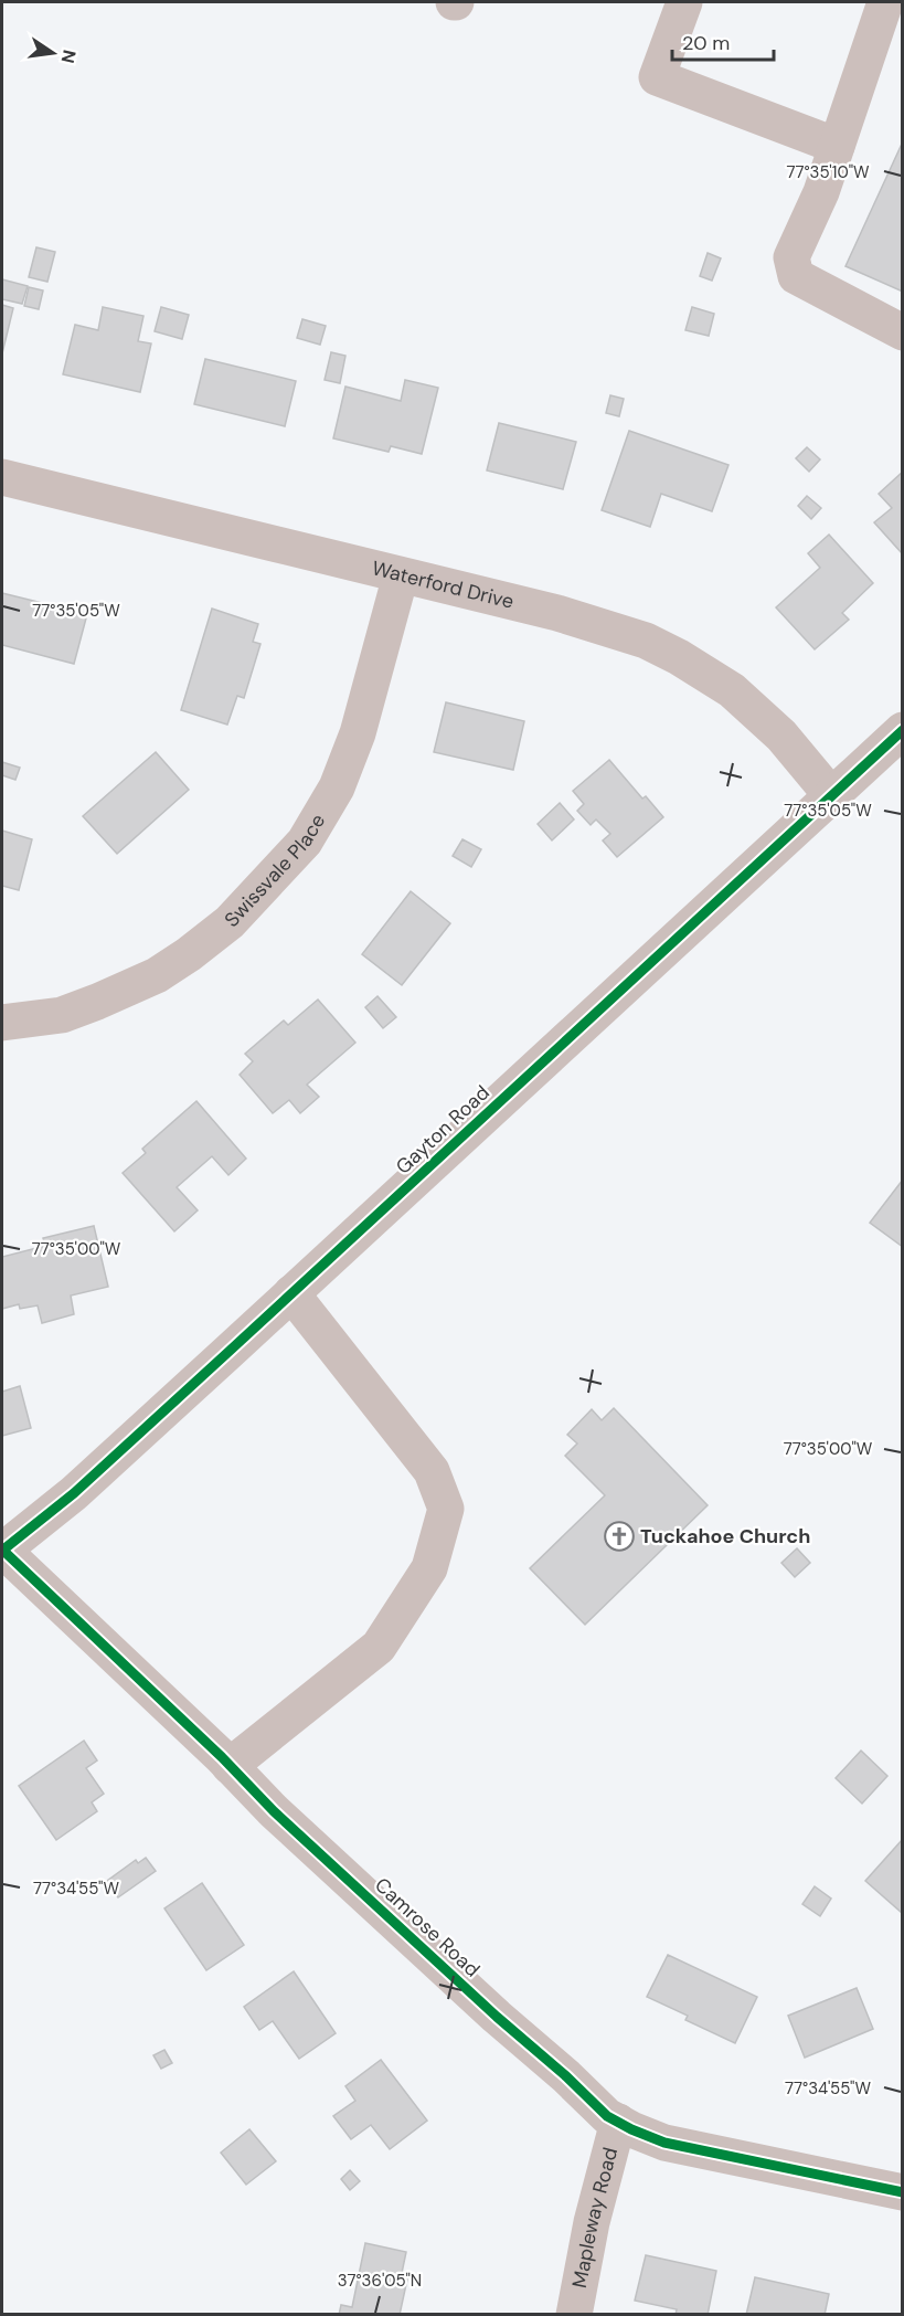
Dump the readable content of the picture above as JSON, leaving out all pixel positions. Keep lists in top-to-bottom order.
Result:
{
  "streets": {
    "street": [
      "Waterford Drive",
      "Swissvale Place",
      "Gayton Road",
      "Camrose Road",
      "Mapleway Road"
    ]
  },
  "crossings": [
    ["Waterford Drive", "Swissvale Place"],
    ["Waterford Drive", "Gayton Road"],
    ["Gayton Road", "Camrose Road"],
    ["Camrose Road", "Mapleway Road"]
  ],
  "places": {
    "church": ["Tuckahoe Church"]
  },
  "scale_bar": "20 m",
  "north": "right",
  "coordinates": [
    "77°35'10\"W",
    "77°35'05\"W",
    "77°35'00\"W",
    "77°34'55\"W",
    "37°36'05\"N"
  ]
}
